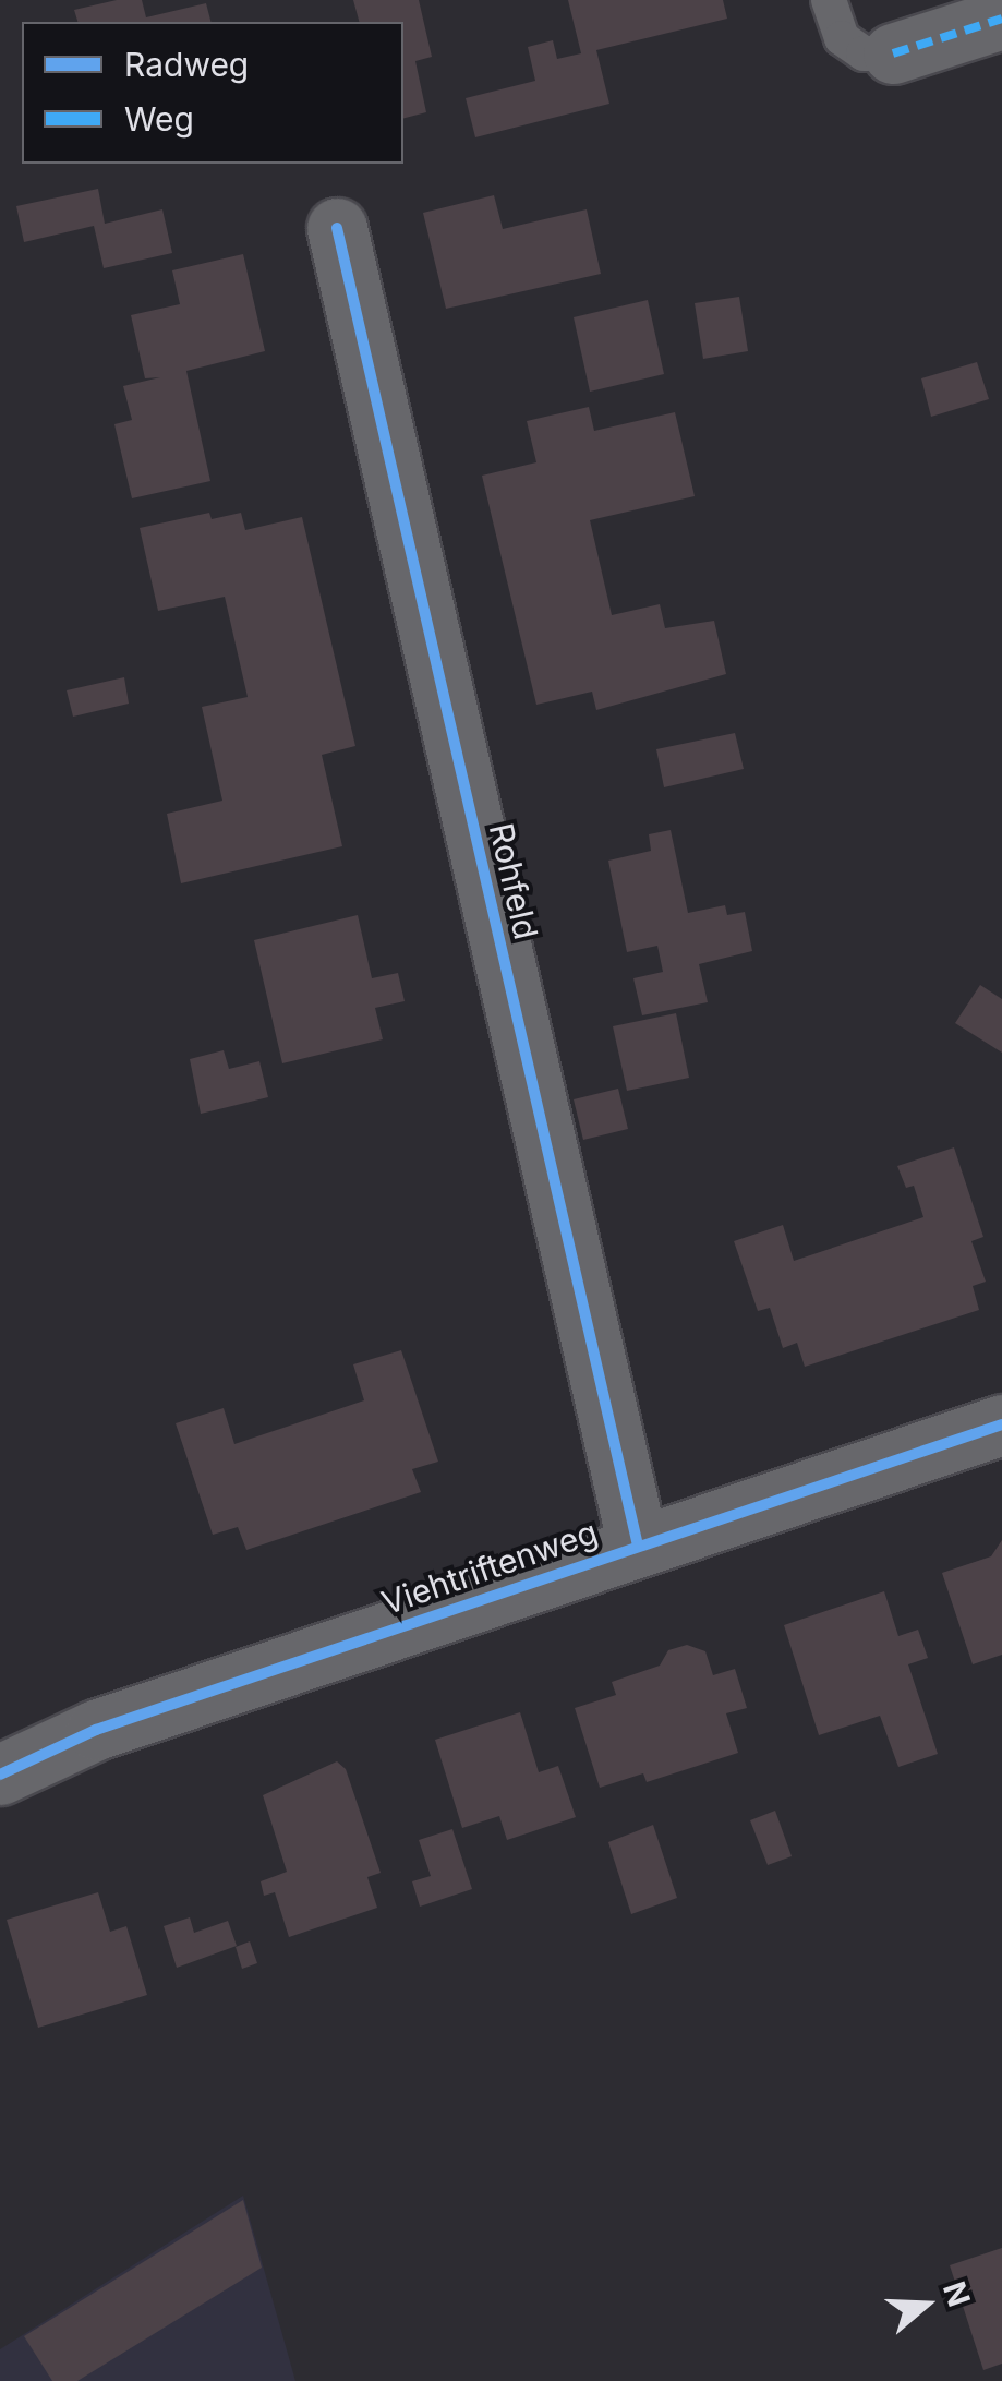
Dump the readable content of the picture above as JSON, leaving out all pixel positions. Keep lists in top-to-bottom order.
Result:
{
  "streets": {
    "street": ["Rohfeld", "Viehtriftenweg"]
  },
  "crossings": [
    ["Rohfeld", "Viehtriftenweg"]
  ],
  "legend": ["Radweg", "Weg"],
  "north": "right"
}
